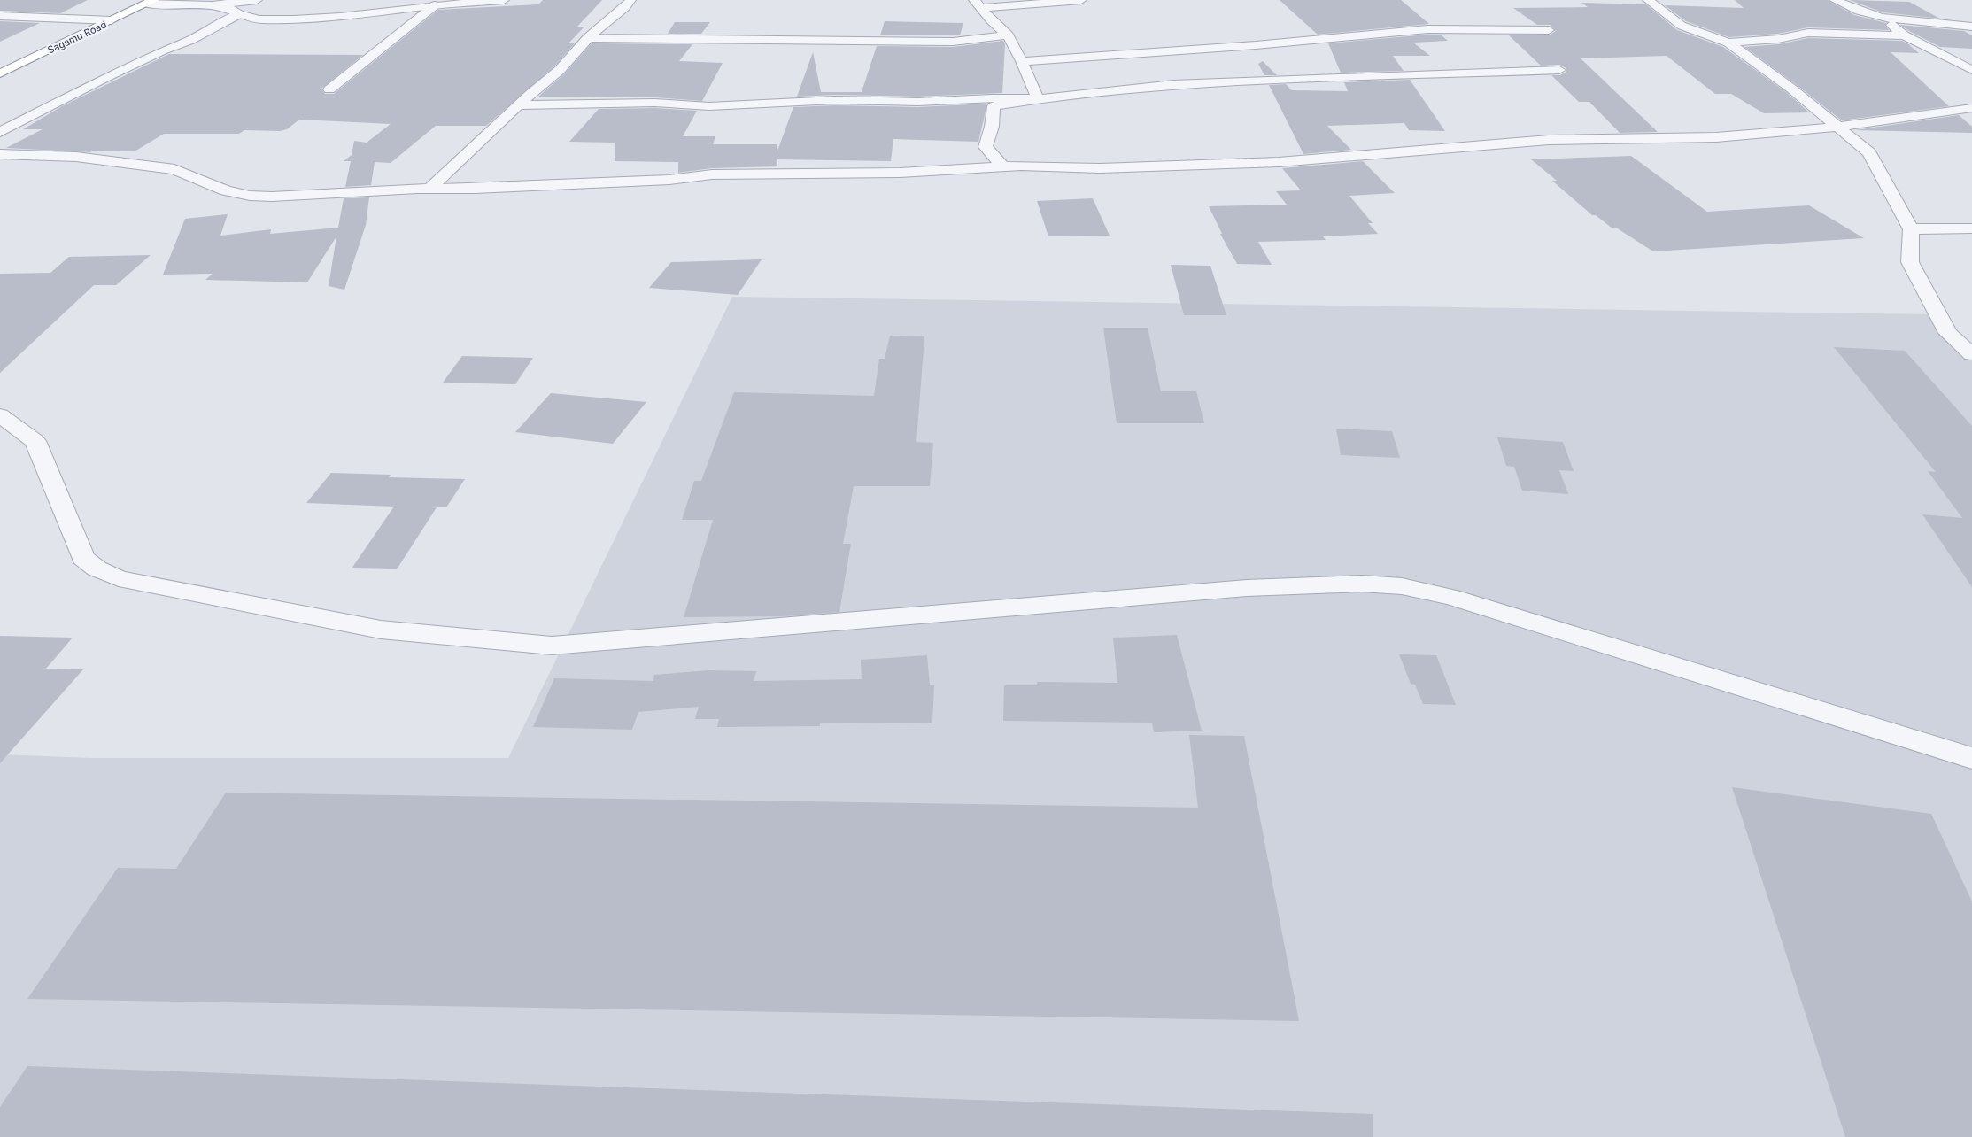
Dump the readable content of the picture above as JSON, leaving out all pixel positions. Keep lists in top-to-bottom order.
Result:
{
  "streets": {
    "highway": ["Sagamu Road"]
  }
}
